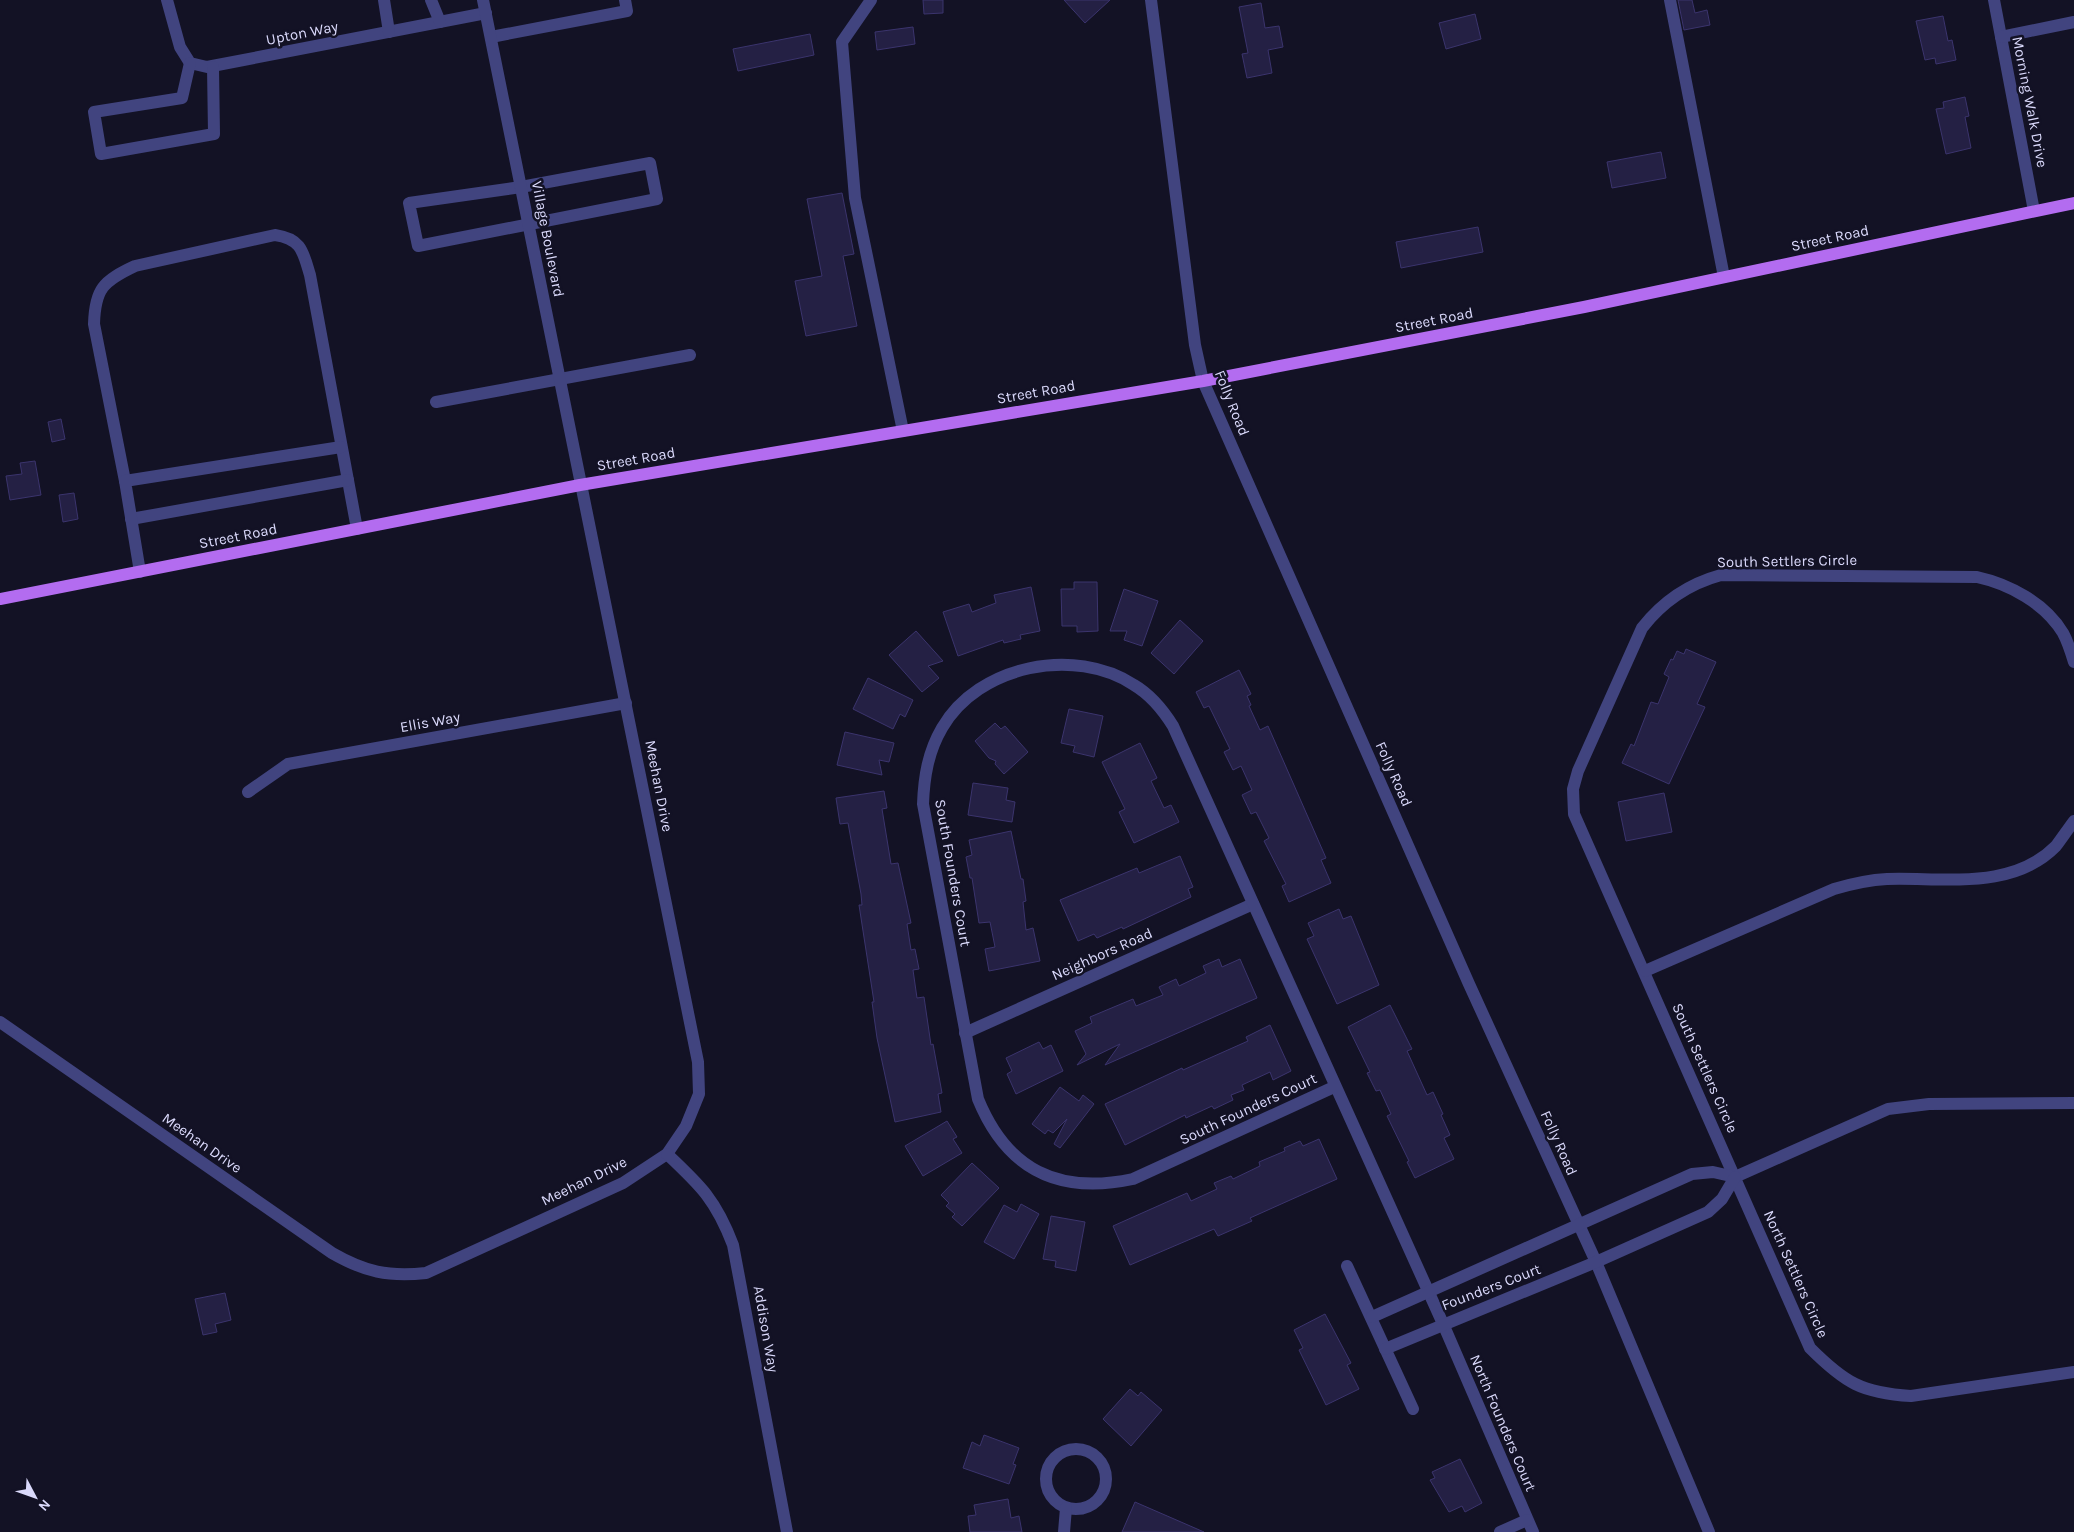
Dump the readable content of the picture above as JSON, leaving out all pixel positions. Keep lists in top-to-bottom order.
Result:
{
  "streets": {
    "main road": ["Street Road"],
    "street": [
      "Upton Way",
      "Morning Walk Drive",
      "Village Boulevard",
      "Folly Road",
      "South Settlers Circle",
      "Ellis Way",
      "Meehan Drive",
      "South Founders Court",
      "Neighbors Road",
      "North Settlers Circle",
      "Founders Court",
      "Addison Way",
      "North Founders Court"
    ]
  },
  "crossings": [
    ["Upton Way", "Village Boulevard"],
    ["Morning Walk Drive", "Street Road"],
    ["Street Road", "Village Boulevard"],
    ["Street Road", "Folly Road"],
    ["Street Road", "Meehan Drive"],
    ["Village Boulevard", "Meehan Drive"],
    ["Folly Road", "Founders Court"],
    ["South Settlers Circle", "North Settlers Circle"],
    ["Ellis Way", "Meehan Drive"],
    ["Meehan Drive", "Addison Way"],
    ["South Founders Court", "Neighbors Road"],
    ["South Founders Court", "Founders Court"],
    ["Founders Court", "North Founders Court"]
  ],
  "north": "bottom right"
}
